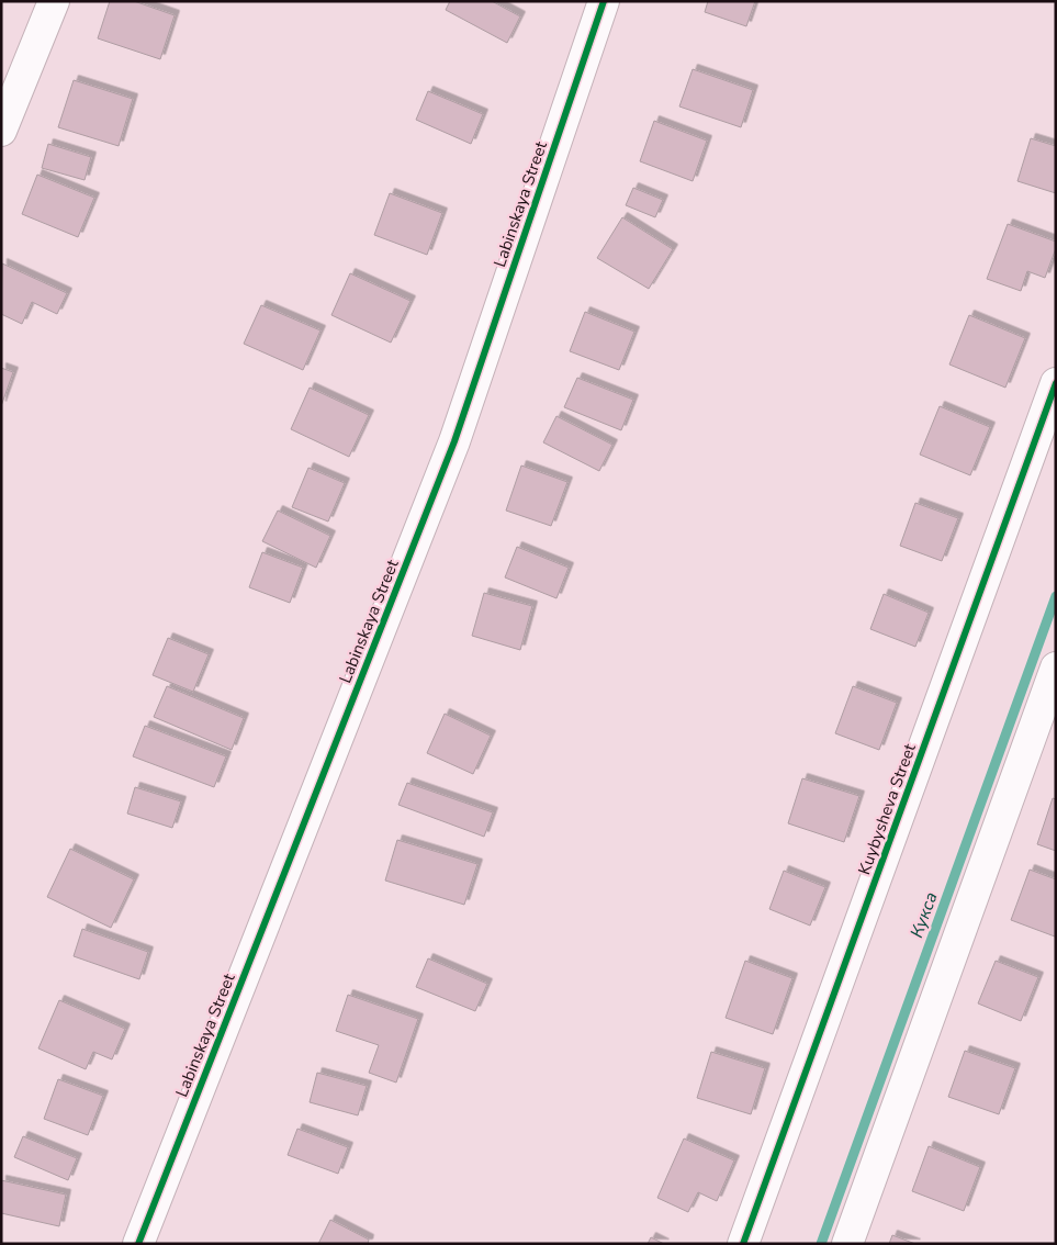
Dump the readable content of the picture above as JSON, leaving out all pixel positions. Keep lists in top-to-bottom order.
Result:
{
  "streets": {
    "street": ["Labinskaya Street", "Kuybysheva Street"]
  },
  "water": ["Кукса"]
}
